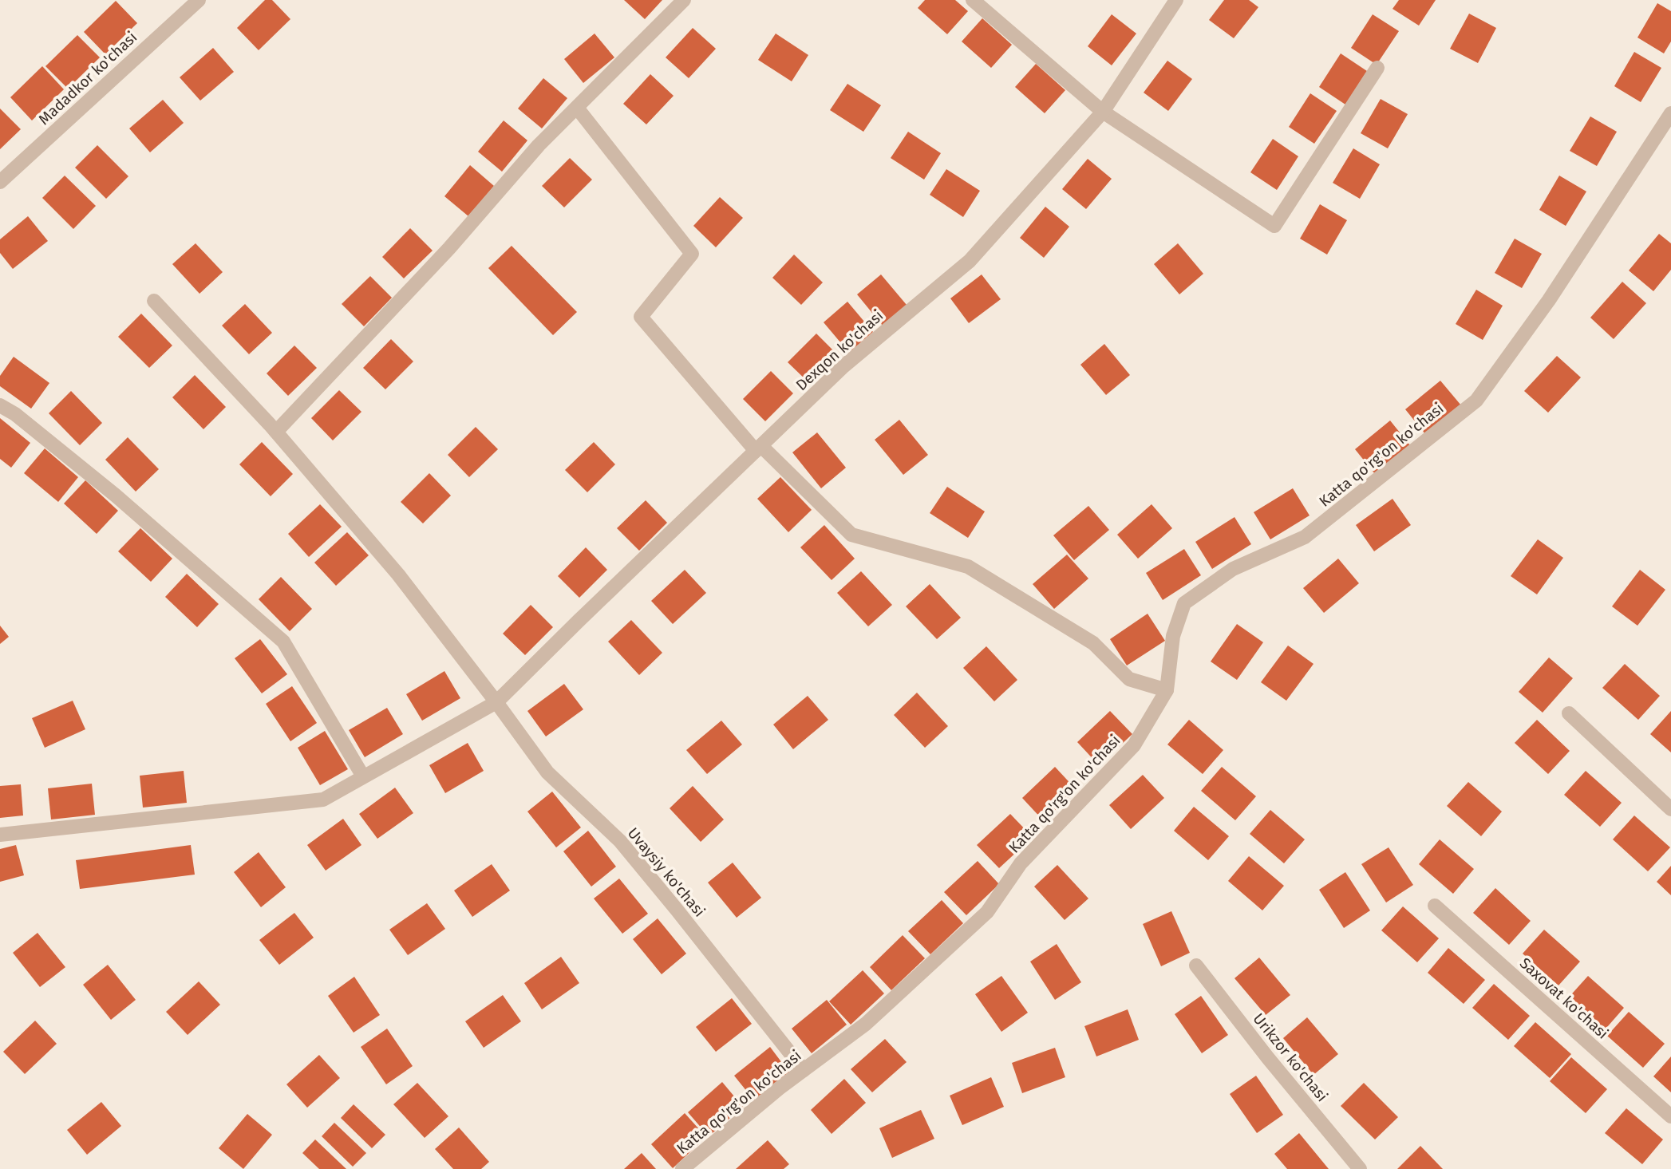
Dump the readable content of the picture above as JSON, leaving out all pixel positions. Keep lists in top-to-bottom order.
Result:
{
  "streets": {
    "street": [
      "Madadkor ko'chasi",
      "Dexqon ko'chasi",
      "Katta qo'rg'on ko'chasi",
      "Uvaysiy ko'chasi",
      "Saxovat ko'chasi",
      "Urikzor ko'chasi"
    ]
  },
  "crossings": [
    ["Dexqon ko'chasi", "Uvaysiy ko'chasi"],
    ["Katta qo'rg'on ko'chasi", "Uvaysiy ko'chasi"]
  ]
}
